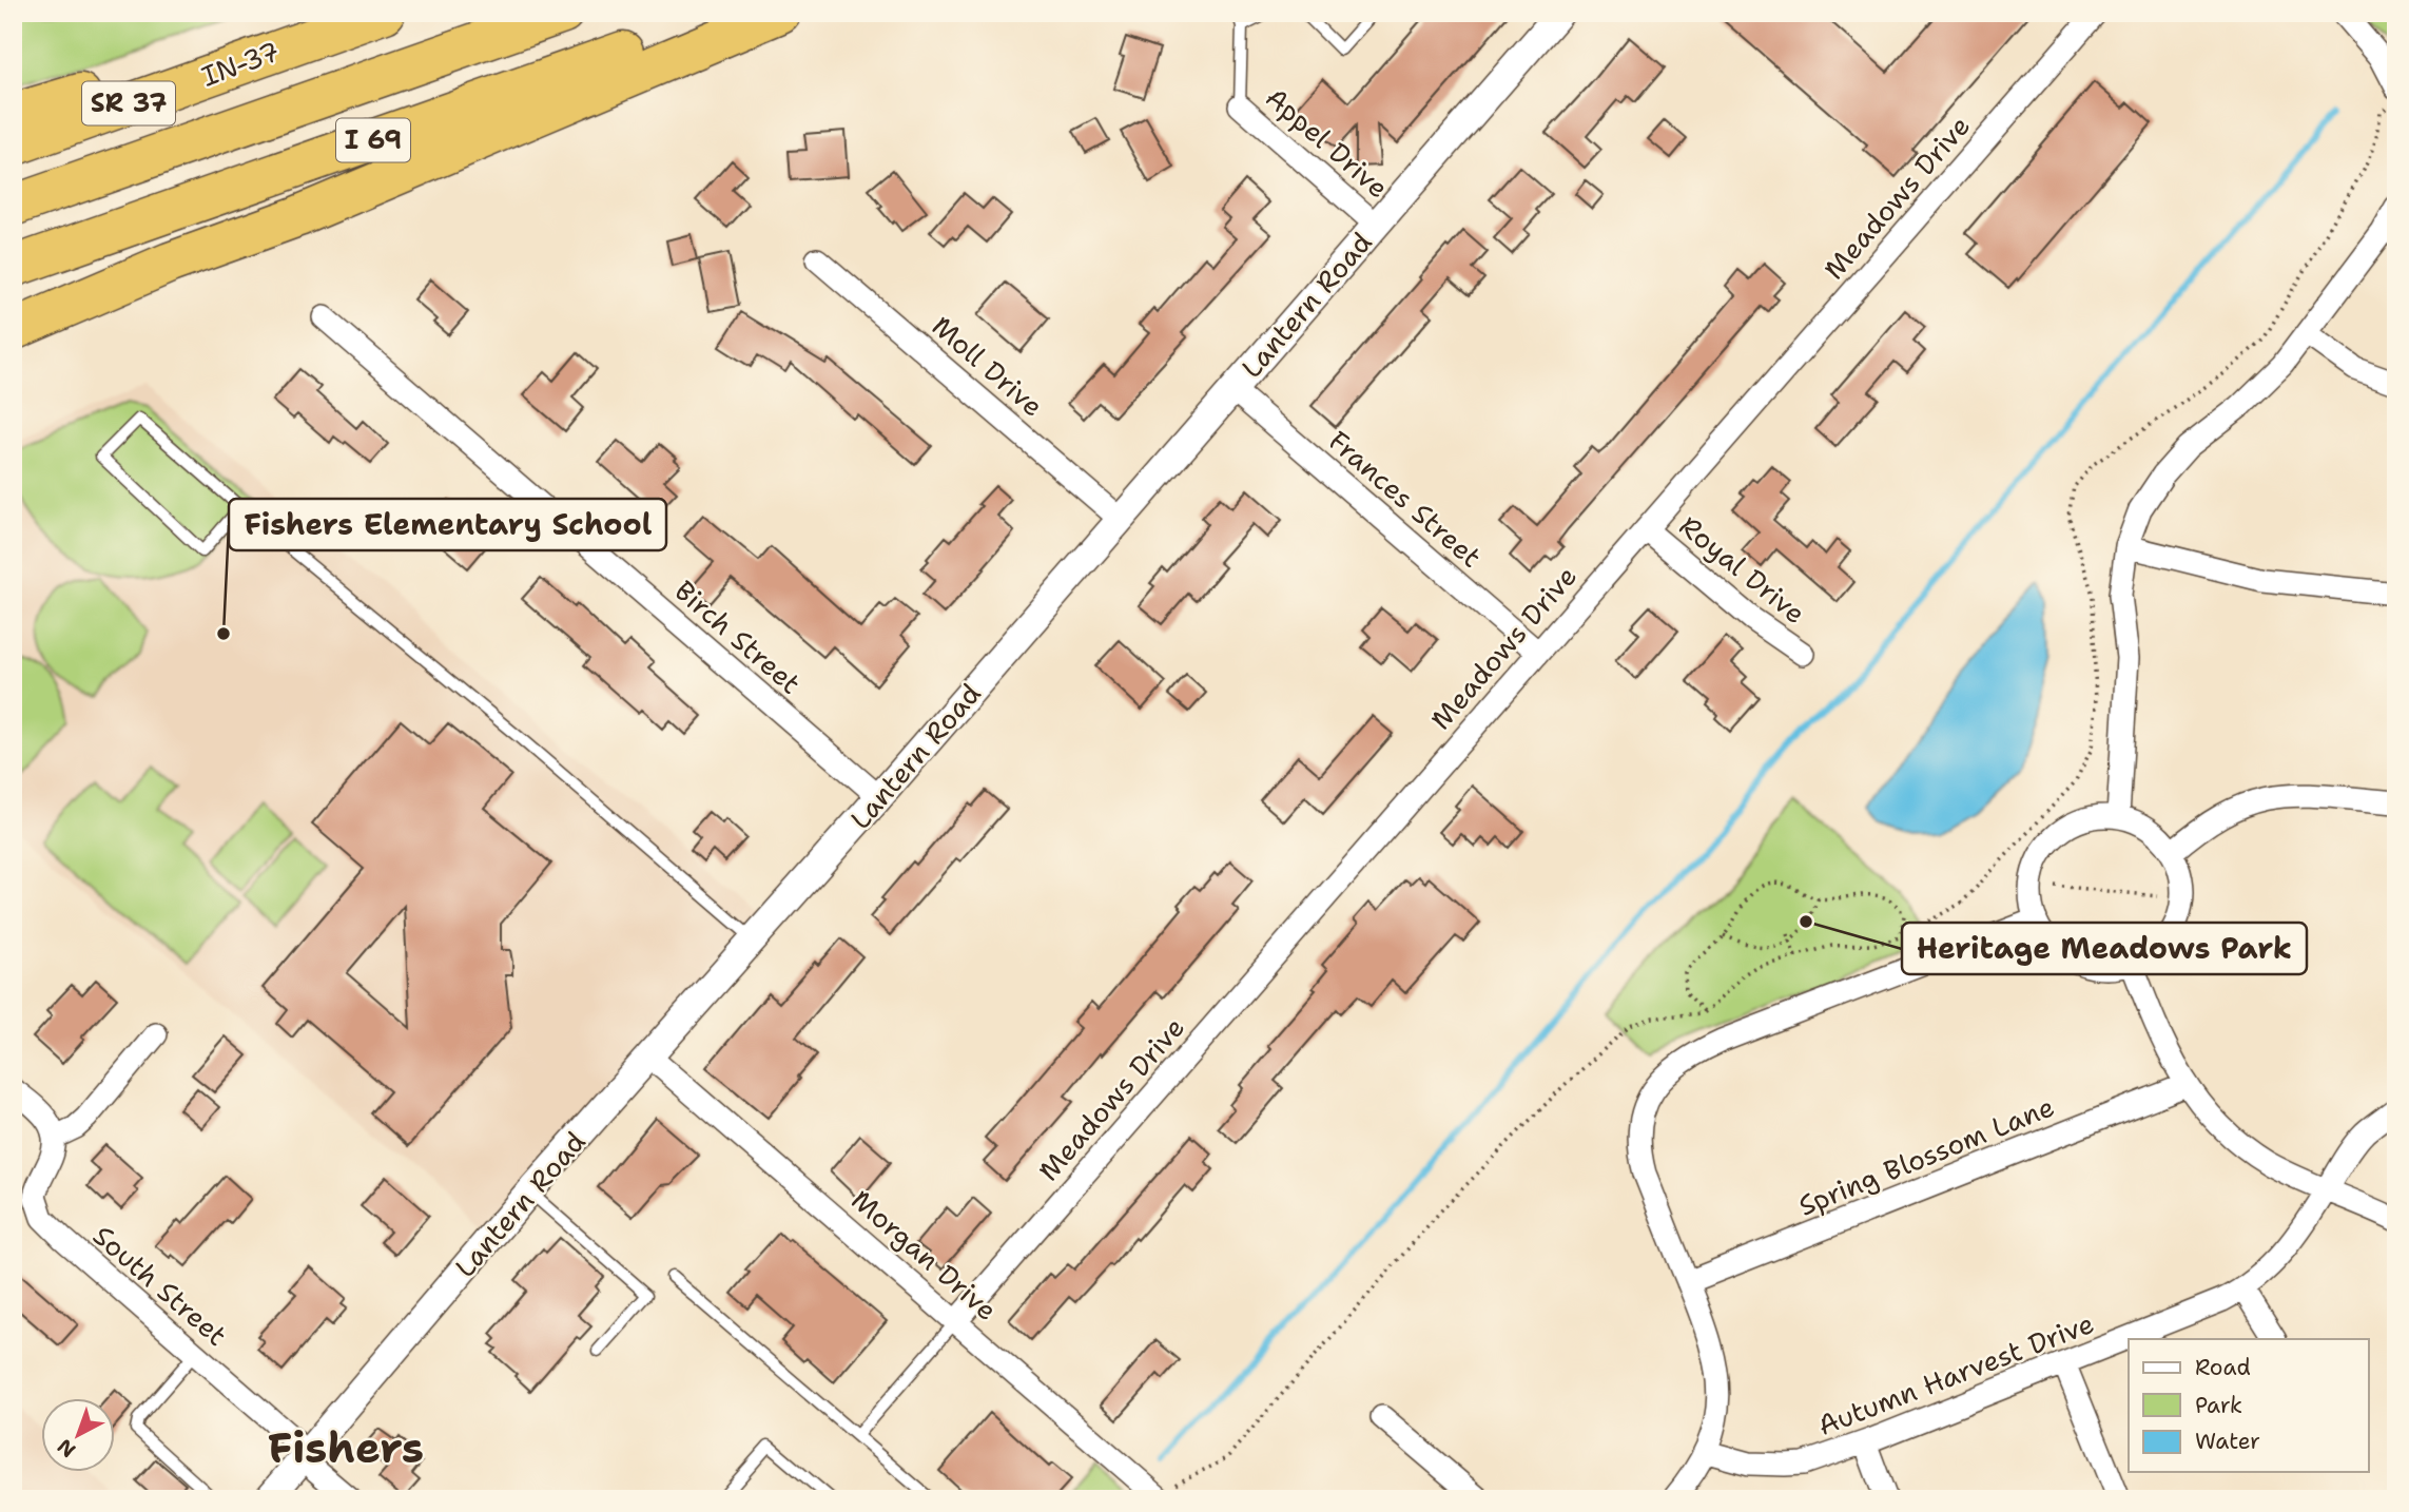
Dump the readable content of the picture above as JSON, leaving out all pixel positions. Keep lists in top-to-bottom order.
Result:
{
  "streets": {
    "highway": ["IN-37", "SR 37", "I 69"],
    "street": [
      "Appel Drive",
      "Meadows Drive",
      "Lantern Road",
      "Moll Drive",
      "Frances Street",
      "Royal Drive",
      "Birch Street",
      "Spring Blossom Lane",
      "Morgan Drive",
      "South Street",
      "Autumn Harvest Drive"
    ]
  },
  "crossings": [
    ["Appel Drive", "Lantern Road"],
    ["Meadows Drive", "Frances Street"],
    ["Meadows Drive", "Royal Drive"],
    ["Meadows Drive", "Morgan Drive"],
    ["Lantern Road", "Moll Drive"],
    ["Lantern Road", "Frances Street"],
    ["Lantern Road", "Birch Street"],
    ["Lantern Road", "Morgan Drive"],
    ["Lantern Road", "South Street"]
  ],
  "districts": ["Fishers"],
  "places": ["Fishers Elementary School", "Heritage Meadows Park"],
  "legend": ["Road", "Park", "Water"],
  "north": "bottom left"
}
